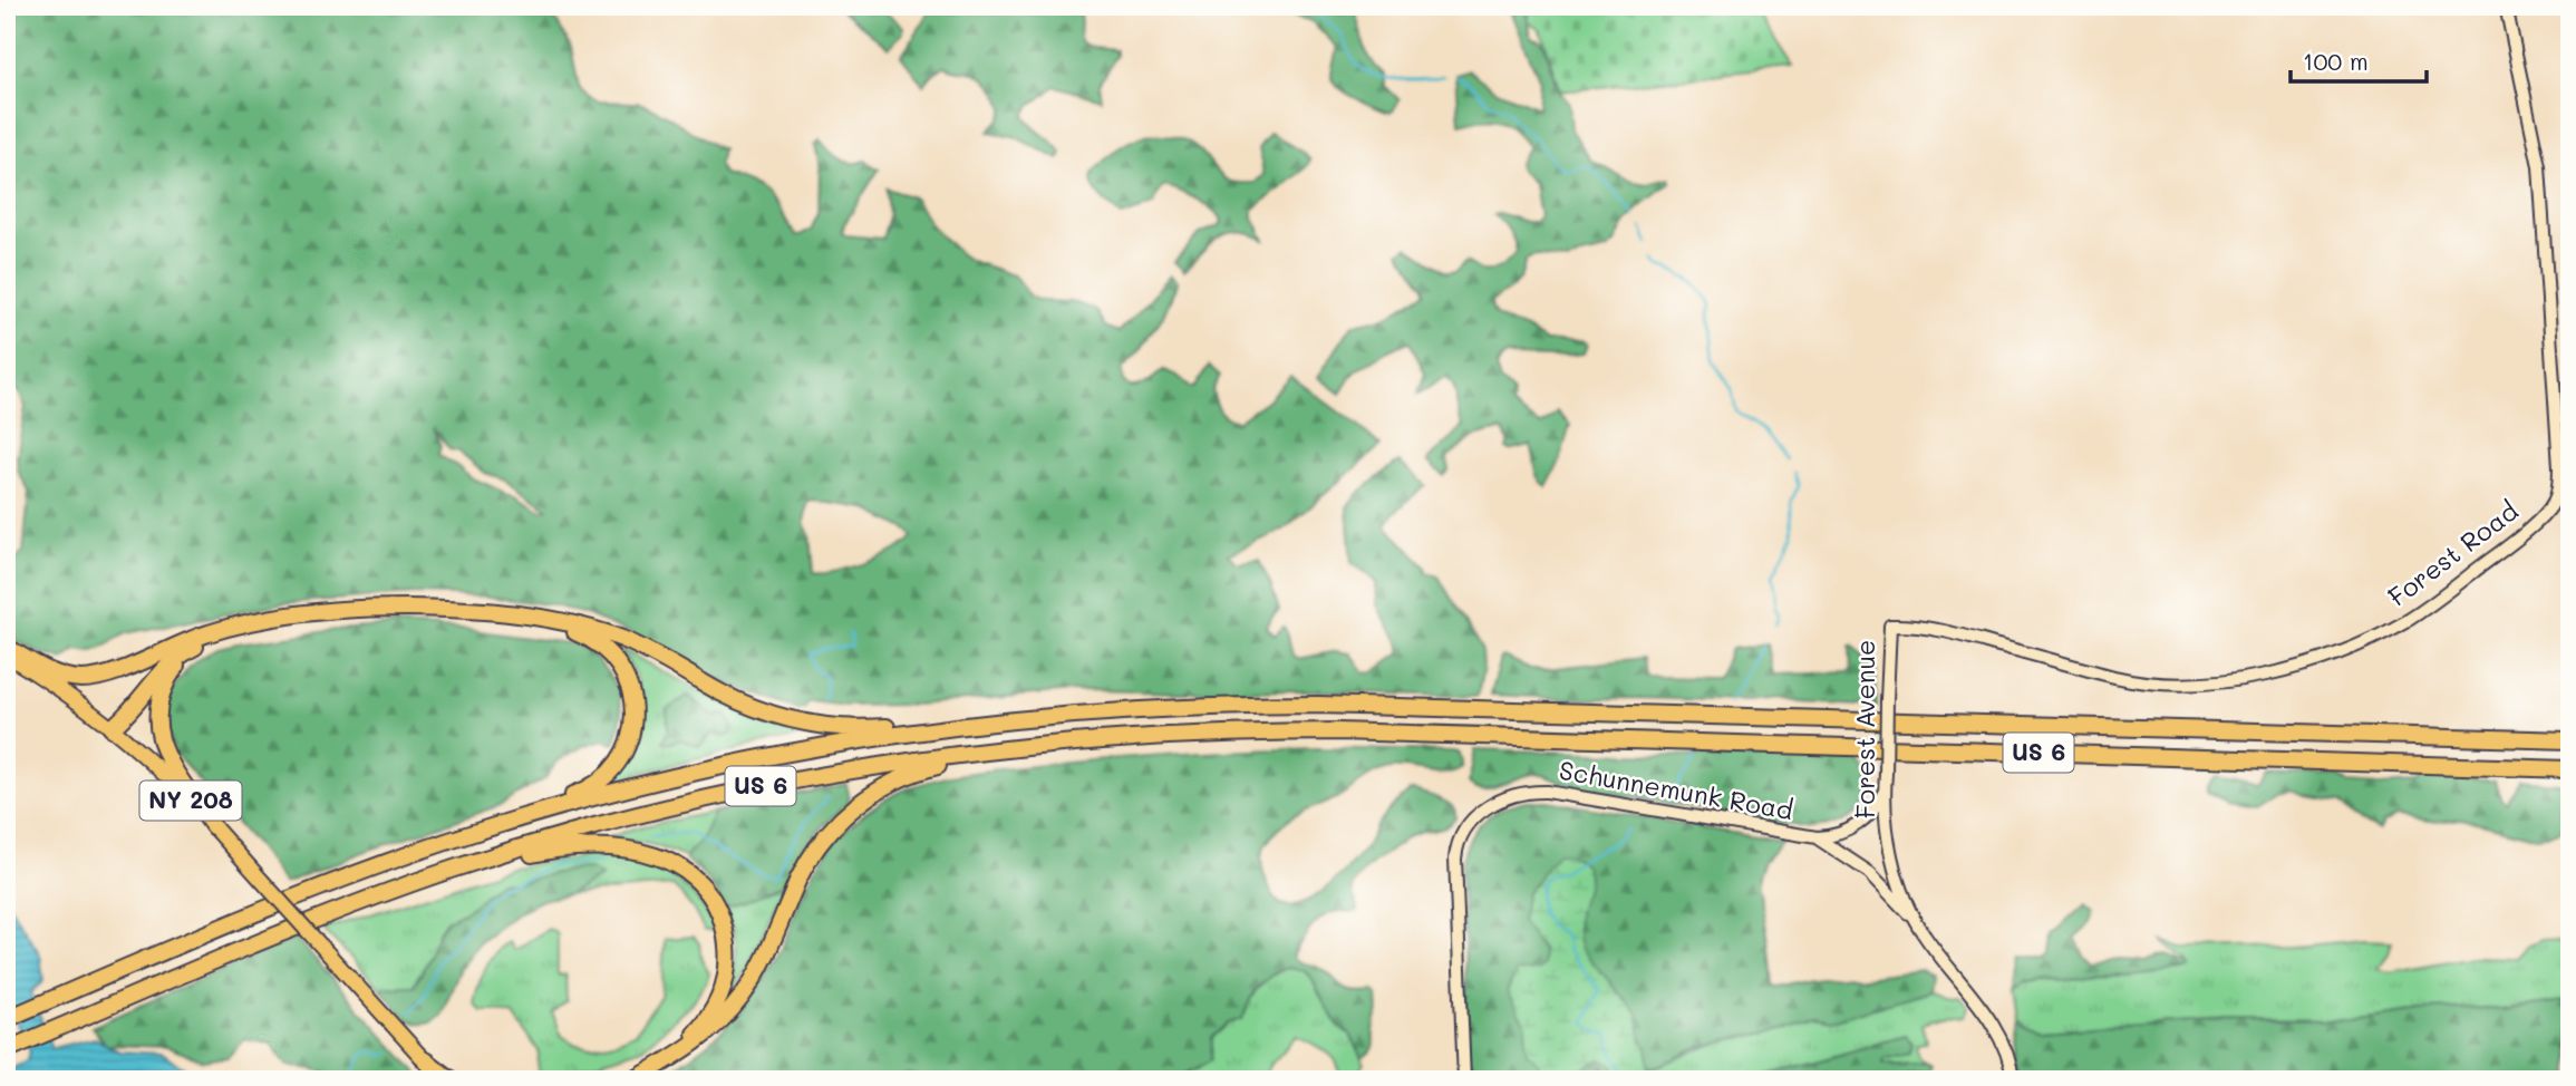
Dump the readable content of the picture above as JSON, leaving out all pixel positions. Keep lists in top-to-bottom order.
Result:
{
  "streets": {
    "highway": ["US 6"],
    "main road": ["NY 208"],
    "street": ["Forest Road", "Forest Avenue", "Schunnemunk Road"]
  },
  "crossings": [
    ["Forest Road", "Forest Avenue"],
    ["Forest Avenue", "Schunnemunk Road"]
  ],
  "scale_bar": "100 m"
}
